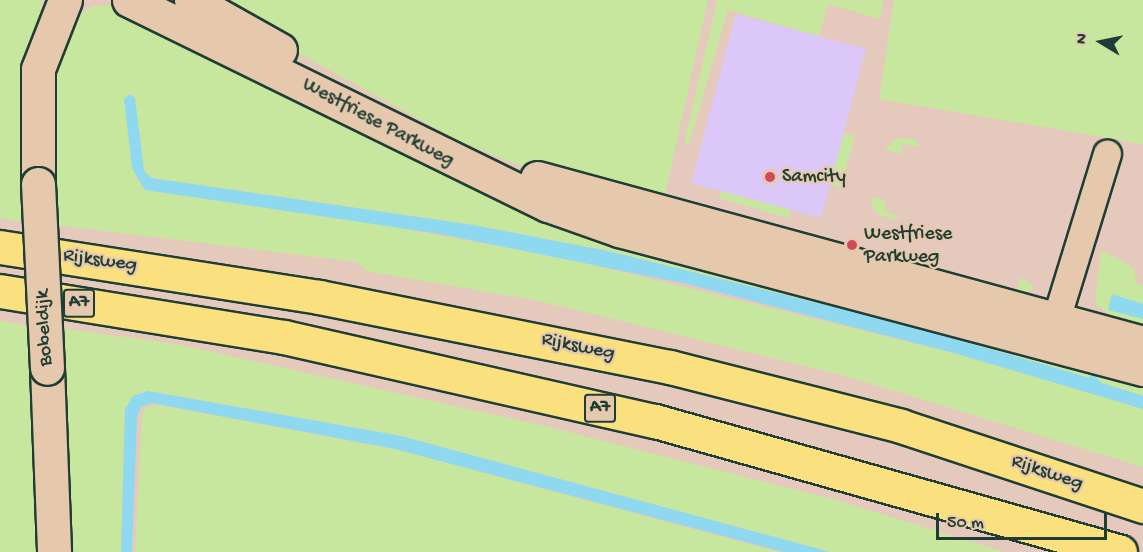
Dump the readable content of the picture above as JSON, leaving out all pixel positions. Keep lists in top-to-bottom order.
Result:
{
  "streets": {
    "highway": ["Rijksweg", "A7"],
    "street": ["Westfriese Parkweg", "Bobeldijk"]
  },
  "places": ["Samcity", "Westfriese Parkweg"],
  "scale_bar": "50 m",
  "north": "left"
}
